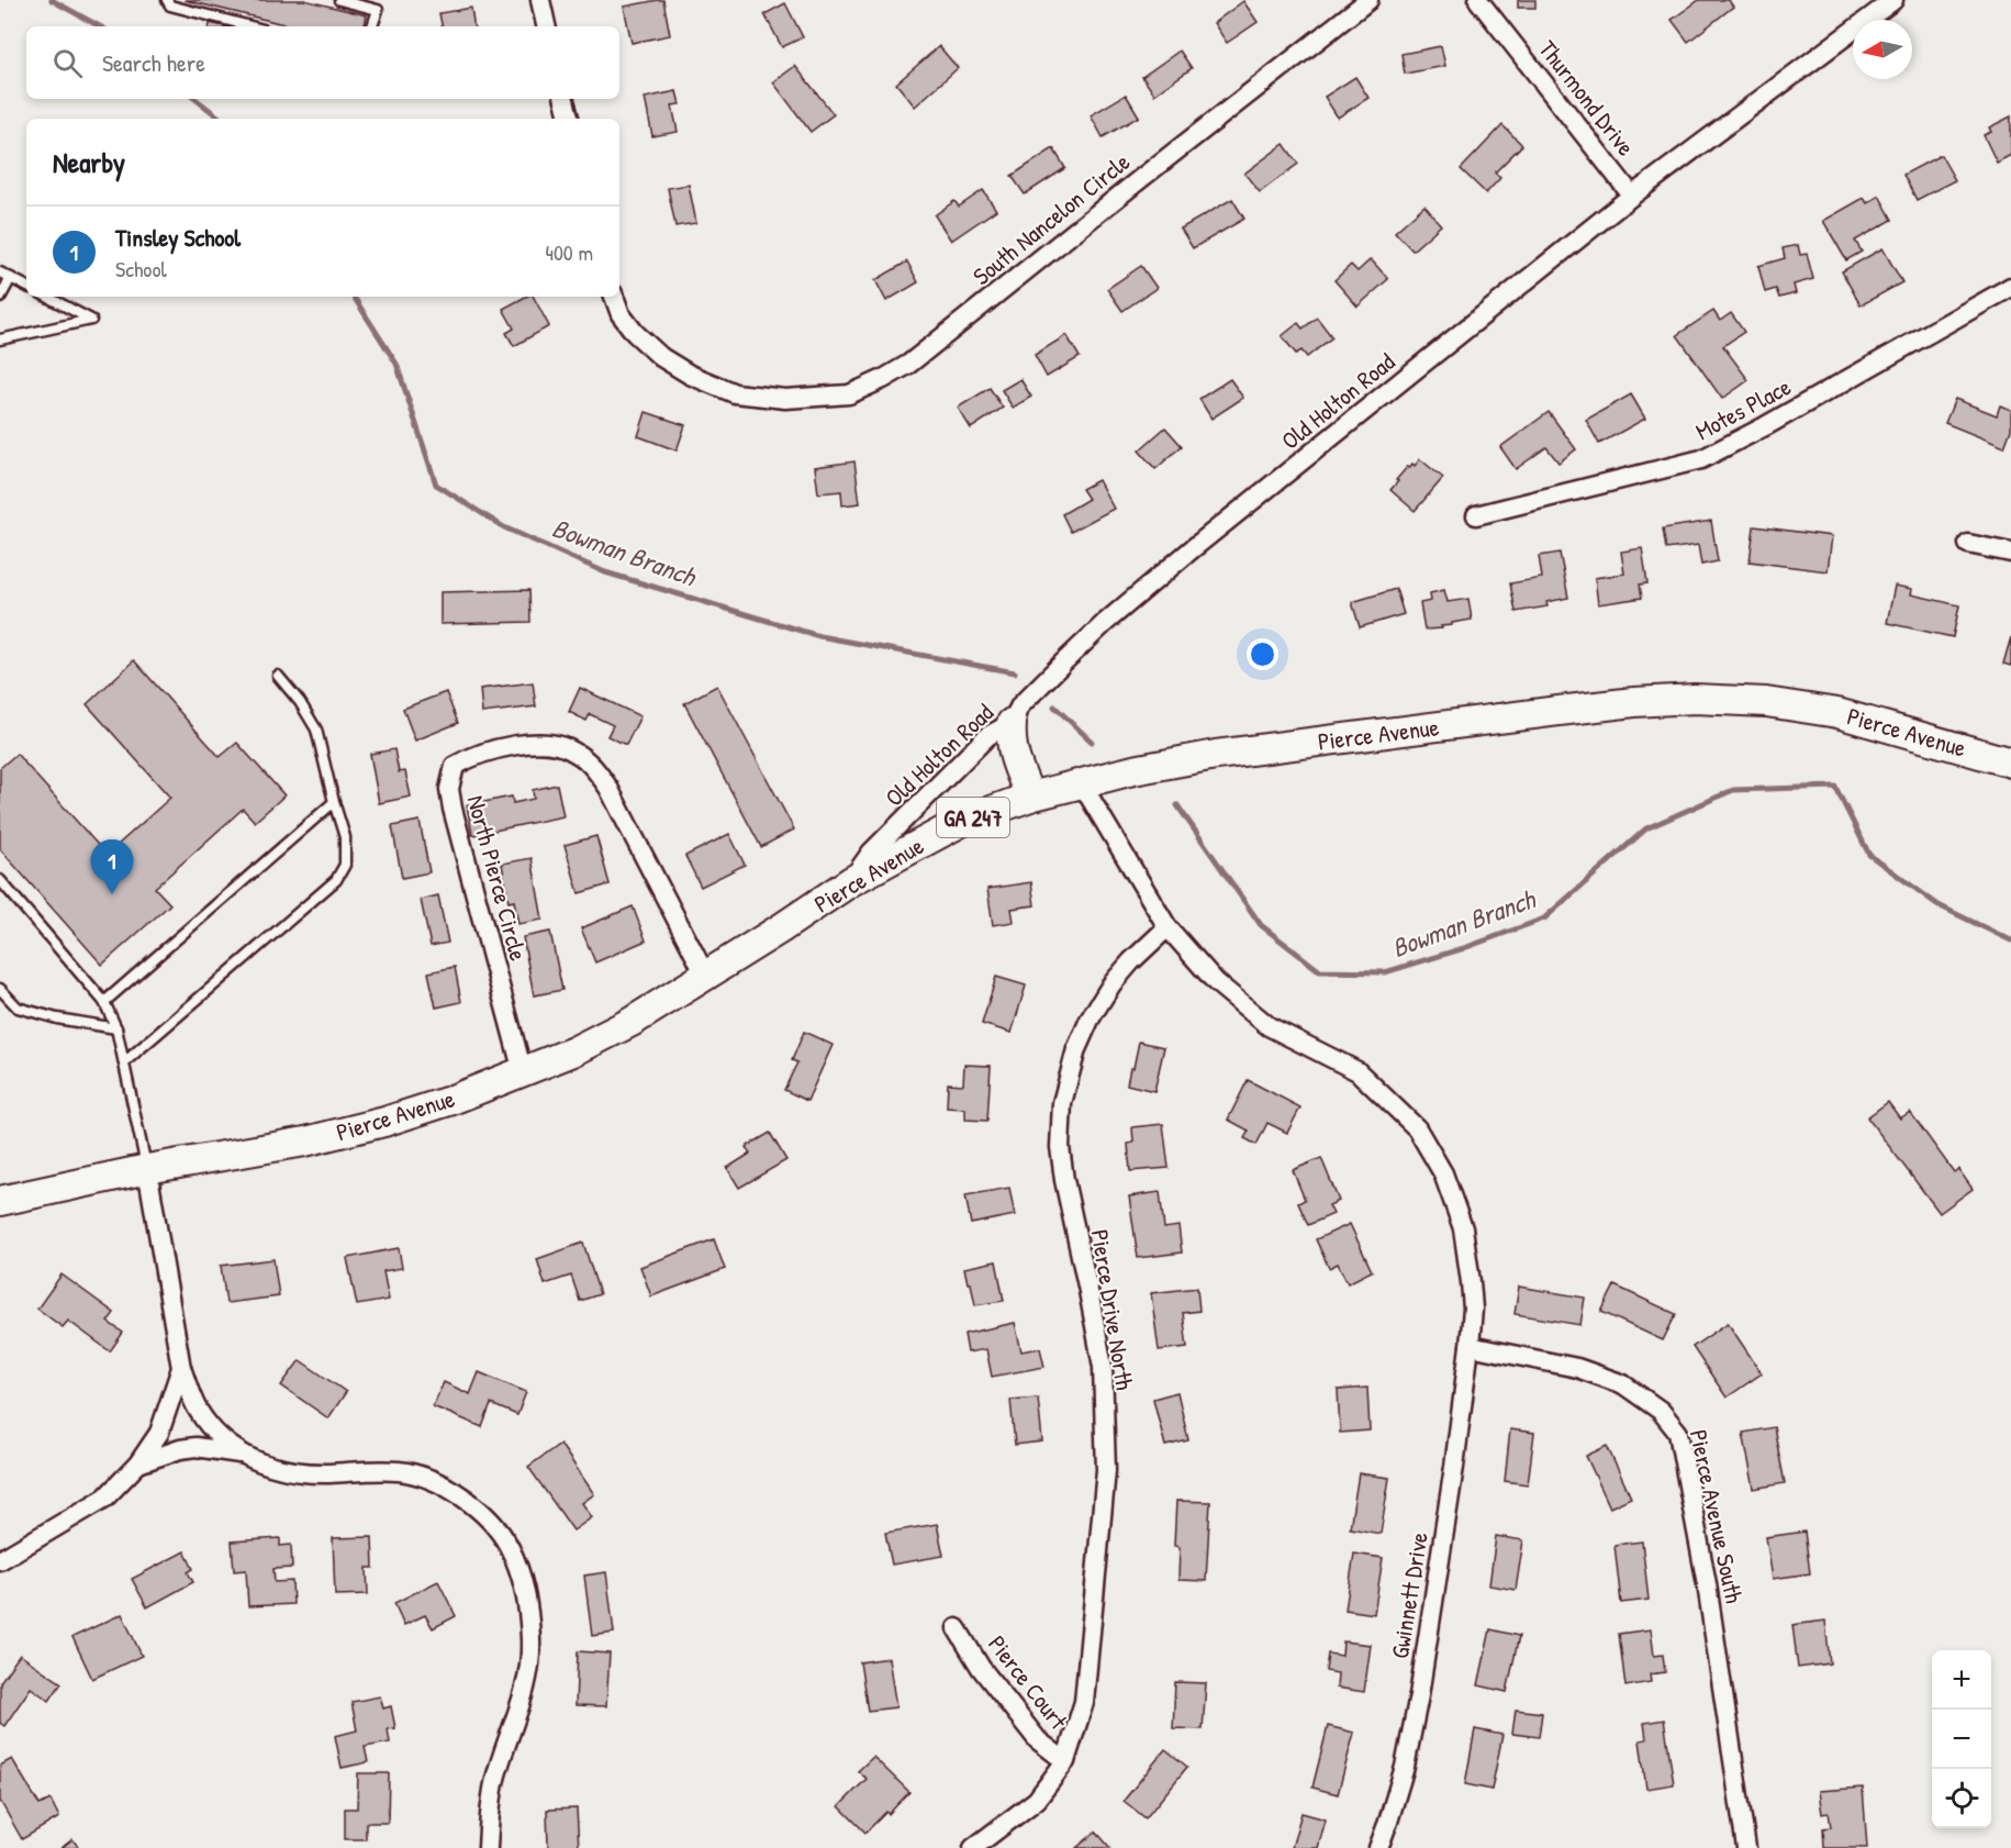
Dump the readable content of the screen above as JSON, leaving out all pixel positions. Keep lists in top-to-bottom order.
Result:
{
  "streets": {
    "main road": ["Pierce Avenue", "GA 247"],
    "street": [
      "Thurmond Drive",
      "South Nancelon Circle",
      "Old Holton Road",
      "Motes Place",
      "North Pierce Circle",
      "Pierce Drive North",
      "Pierce Avenue South",
      "Gwinnett Drive",
      "Pierce Court"
    ]
  },
  "crossings": [
    ["Thurmond Drive", "Old Holton Road"],
    ["Old Holton Road", "Pierce Avenue"],
    ["Pierce Avenue", "North Pierce Circle"],
    ["Pierce Drive North", "Pierce Court"],
    ["Pierce Avenue South", "Gwinnett Drive"]
  ],
  "water": ["Bowman Branch"],
  "north": "left",
  "page": {
    "search": "Search here",
    "heading": "Nearby",
    "list": [
      {
        "mark": "1",
        "name": "Tinsley School",
        "note": "School",
        "value": "400 m"
      }
    ],
    "pins": "1",
    "map_buttons": ["+", "−"]
  }
}
